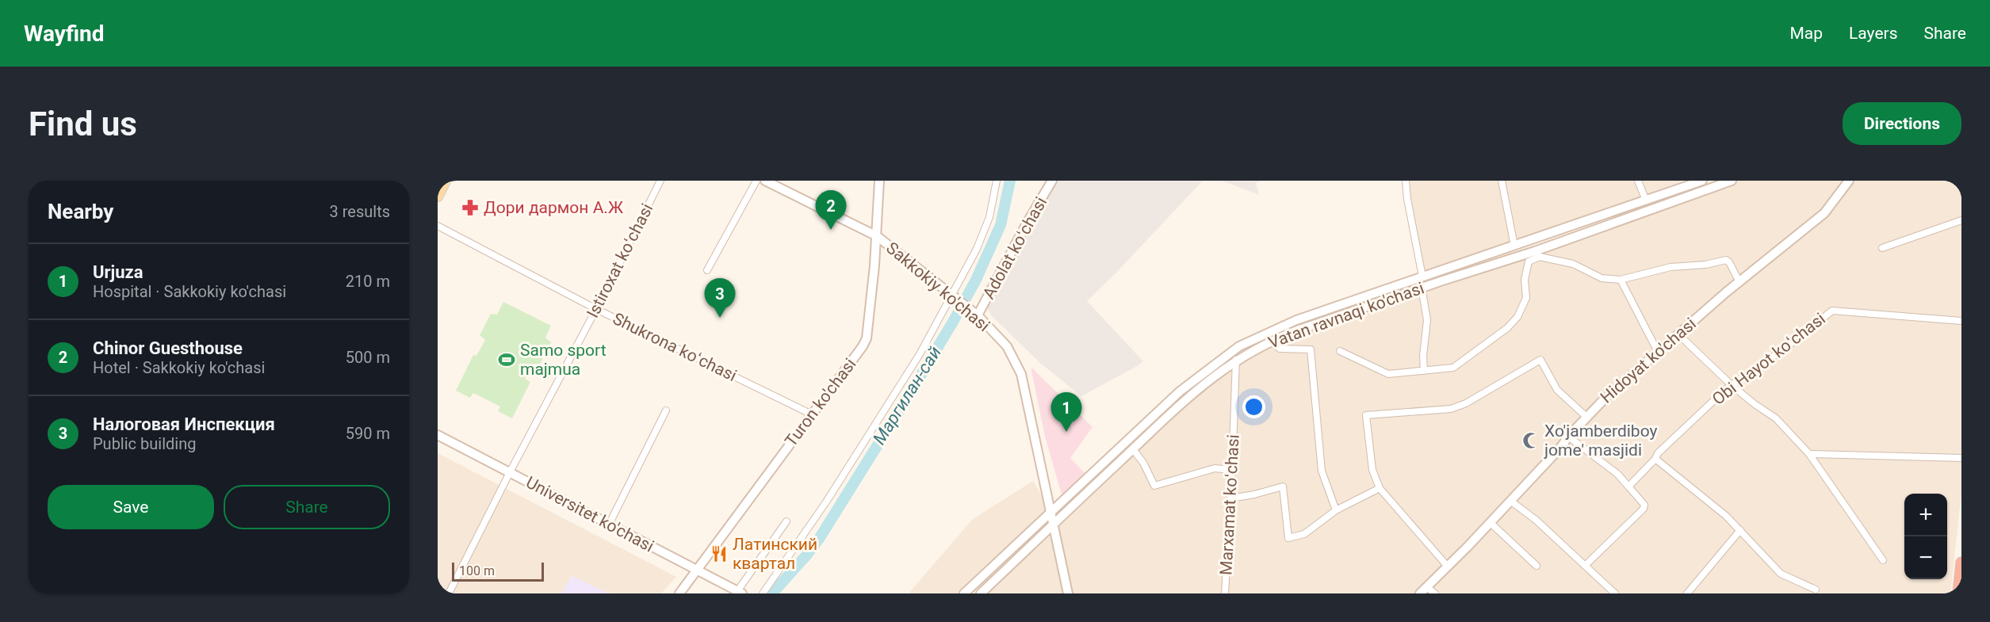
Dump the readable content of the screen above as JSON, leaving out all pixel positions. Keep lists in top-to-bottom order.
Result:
{
  "streets": {
    "main road": [
      "Adolat koʻchasi",
      "Sakkokiy ko'chasi",
      "Vatan ravnaqi ko'chasi",
      "Hidoyat ko'chasi",
      "Turon ko'chasi",
      "Universitet ko'chasi"
    ],
    "street": [
      "Istiroxat koʻchasi",
      "Shukrona koʻchasi",
      "Obi Hayot koʻchasi",
      "Marxamat koʻchasi"
    ]
  },
  "crossings": [
    ["Adolat koʻchasi", "Sakkokiy ko'chasi"],
    ["Istiroxat koʻchasi", "Shukrona koʻchasi"],
    ["Istiroxat koʻchasi", "Universitet ko'chasi"],
    ["Sakkokiy ko'chasi", "Vatan ravnaqi ko'chasi"],
    ["Sakkokiy ko'chasi", "Turon ko'chasi"],
    ["Vatan ravnaqi ko'chasi", "Marxamat koʻchasi"],
    ["Shukrona koʻchasi", "Turon ko'chasi"],
    ["Turon ko'chasi", "Universitet ko'chasi"]
  ],
  "water": ["Маргилан-сай"],
  "places": {
    "pharmacy": ["Дори дармон А.Ж"],
    "sports": ["Samo sport majmua"],
    "mosque": ["Xo'jamberdiboy jome' masjidi"],
    "restaurant": ["Латинский квартал"]
  },
  "scale_bar": "100 m",
  "page": {
    "header": "Wayfind",
    "nav": ["Map", "Layers", "Share"],
    "buttons": [
      "Directions",
      ["Save", "Share"]
    ],
    "title": "Find us",
    "heading": ["Nearby", "3 results"],
    "pins": ["2", "3", "1"],
    "list": [
      {
        "mark": "1",
        "name": "Urjuza",
        "note": "Hospital · Sakkokiy ko'chasi",
        "value": "210 m"
      },
      {
        "mark": "2",
        "name": "Chinor Guesthouse",
        "note": "Hotel · Sakkokiy ko'chasi",
        "value": "500 m"
      },
      {
        "mark": "3",
        "name": "Налоговая Инспекция",
        "note": "Public building",
        "value": "590 m"
      }
    ],
    "map_buttons": ["+", "−"],
    "scale": "100 m"
  }
}
